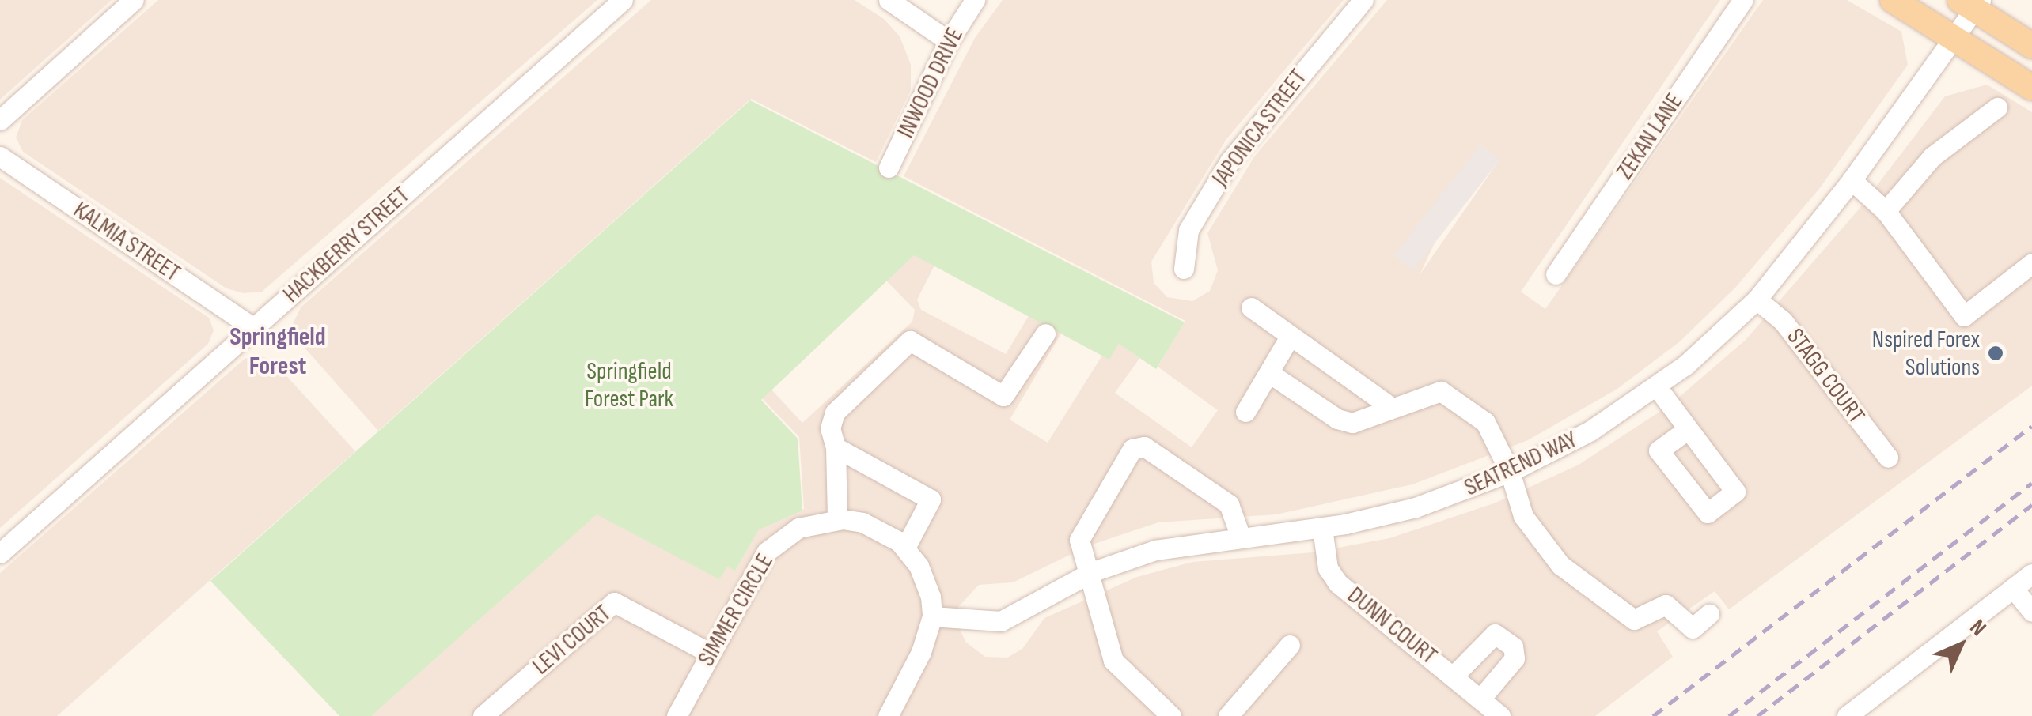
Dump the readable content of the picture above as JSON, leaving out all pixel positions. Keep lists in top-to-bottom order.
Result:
{
  "streets": {
    "street": [
      "INWOOD DRIVE",
      "JAPONICA STREET",
      "ZEKAN LANE",
      "KALMIA STREET",
      "HACKBERRY STREET",
      "STAGG COURT",
      "SEATREND WAY",
      "SIMMER CIRCLE",
      "DUNN COURT",
      "LEVI COURT"
    ]
  },
  "crossings": [
    ["KALMIA STREET", "HACKBERRY STREET"],
    ["STAGG COURT", "SEATREND WAY"],
    ["SEATREND WAY", "SIMMER CIRCLE"],
    ["SEATREND WAY", "DUNN COURT"],
    ["SIMMER CIRCLE", "LEVI COURT"]
  ],
  "districts": ["Springfield Forest"],
  "parks": ["Springfield Forest Park"],
  "places": ["Nspired Forex Solutions"],
  "north": "top right"
}
